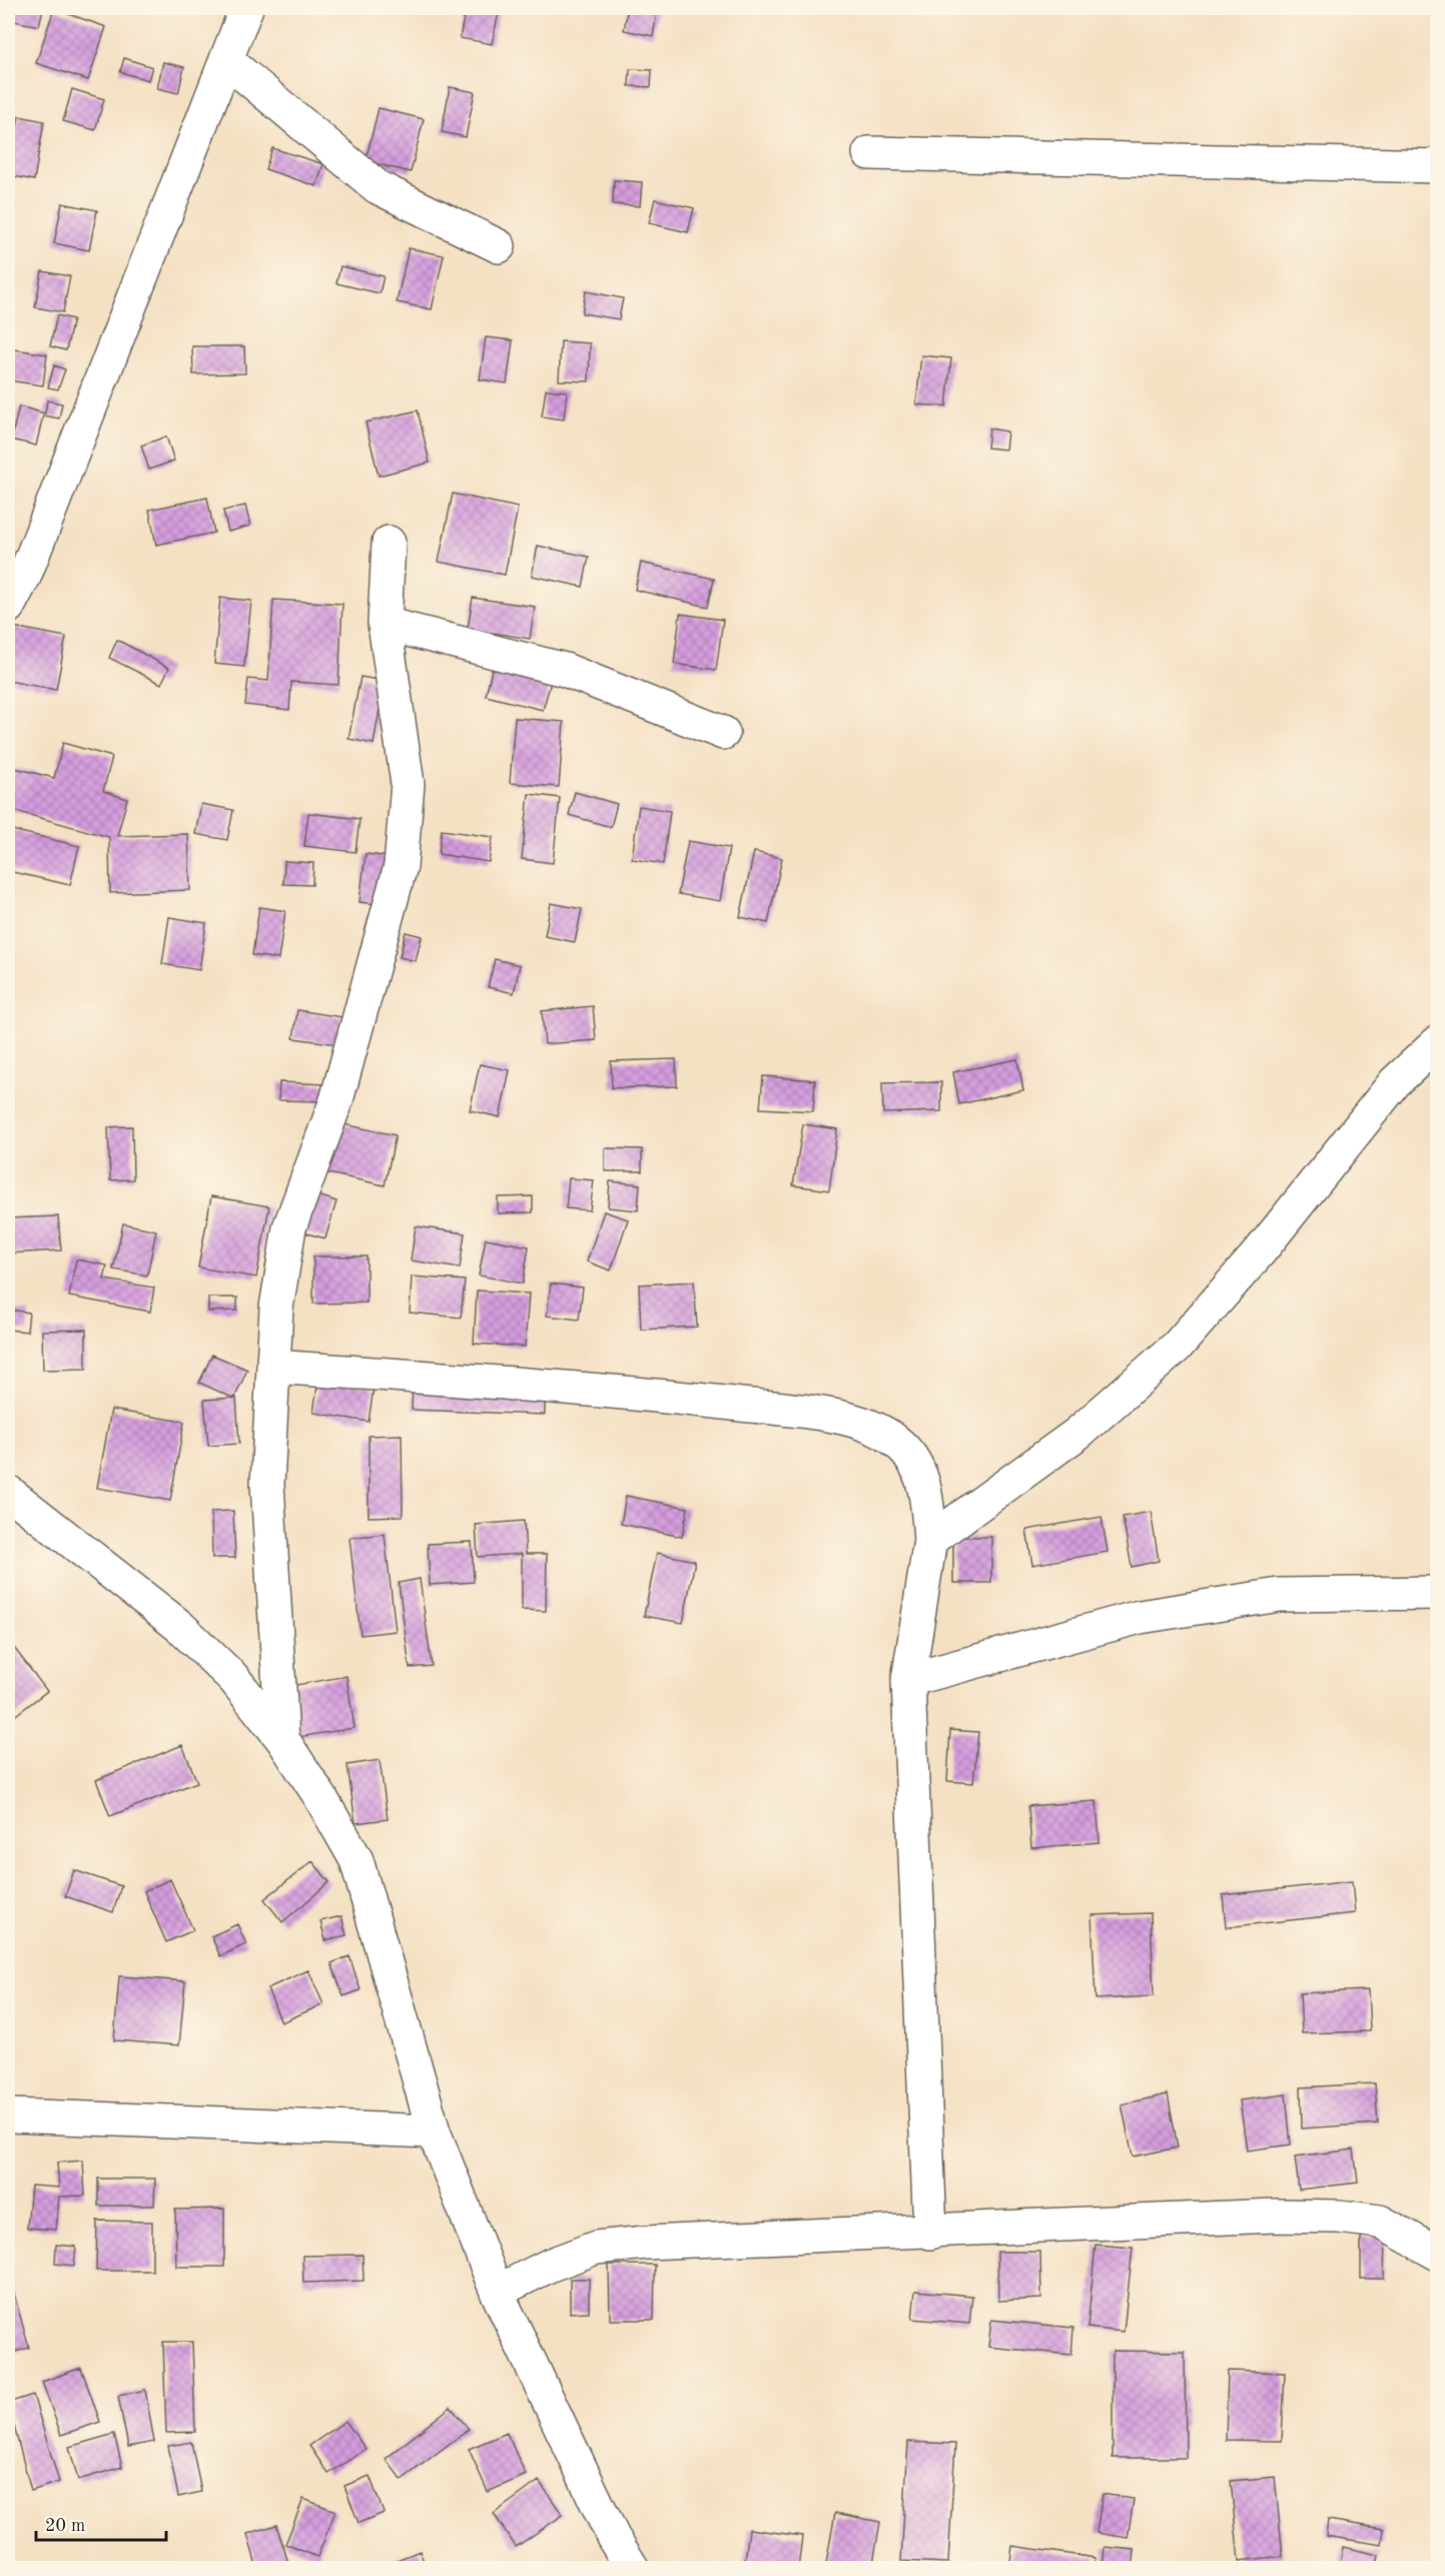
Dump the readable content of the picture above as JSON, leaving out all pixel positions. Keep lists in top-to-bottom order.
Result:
{
  "scale_bar": "20 m"
}
